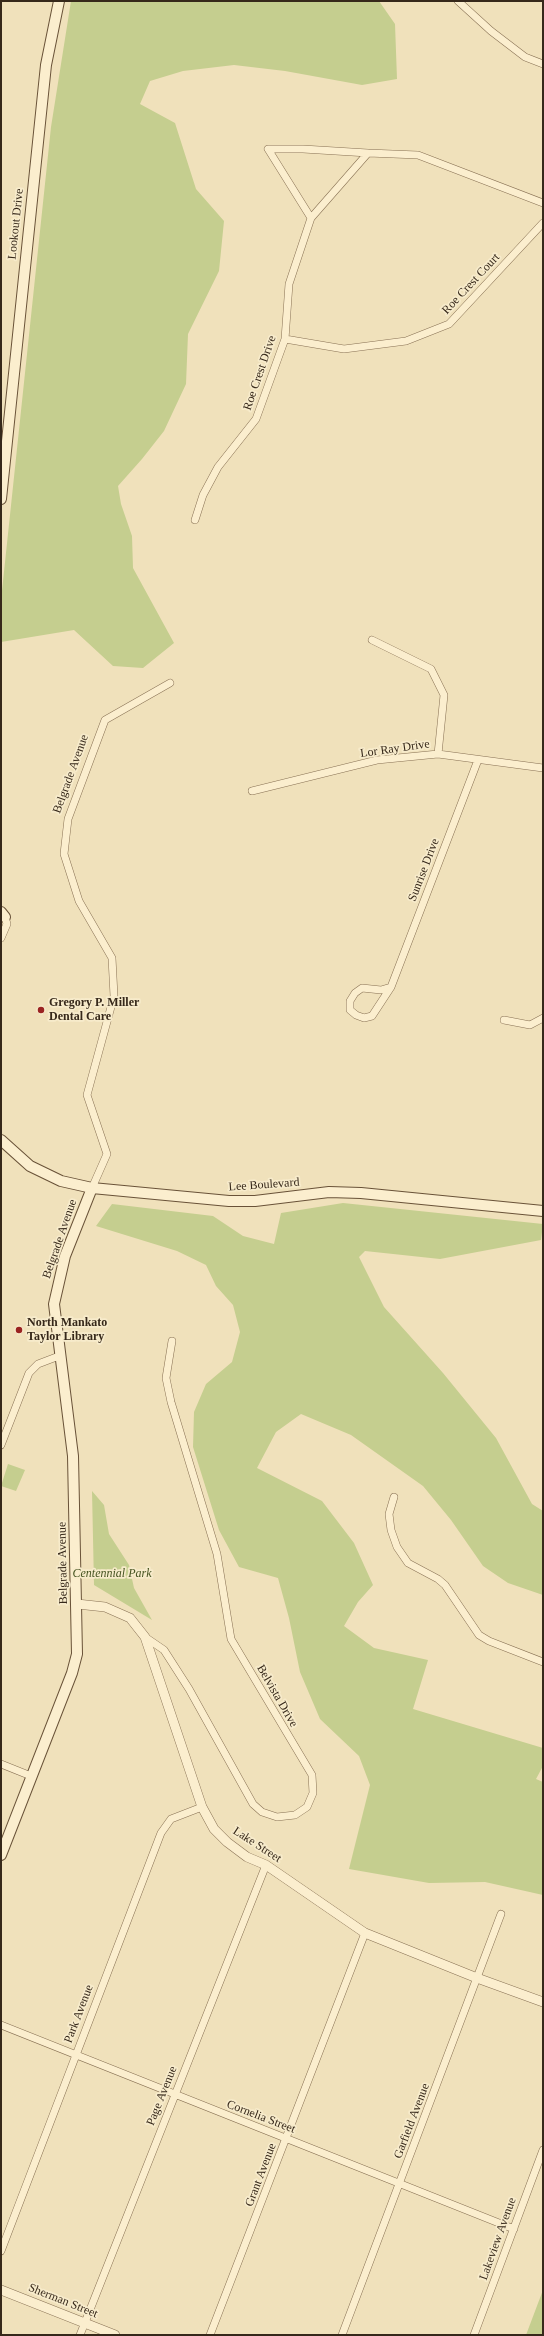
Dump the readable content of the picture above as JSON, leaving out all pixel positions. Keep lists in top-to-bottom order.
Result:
{
  "streets": {
    "main road": ["Lookout Drive", "Belgrade Avenue", "Lee Boulevard"],
    "street": [
      "Roe Crest Court",
      "Roe Crest Drive",
      "Lor Ray Drive",
      "Sunrise Drive",
      "Belvista Drive",
      "Lake Street",
      "Park Avenue",
      "Page Avenue",
      "Cornelia Street",
      "Garfield Avenue",
      "Grant Avenue",
      "Lakeview Avenue",
      "Sherman Street"
    ]
  },
  "crossings": [
    ["Roe Crest Court", "Roe Crest Drive"],
    ["Lor Ray Drive", "Sunrise Drive"],
    ["Belgrade Avenue", "Lee Boulevard"],
    ["Belgrade Avenue", "Lake Street"],
    ["Belvista Drive", "Lake Street"],
    ["Lake Street", "Park Avenue"],
    ["Lake Street", "Page Avenue"],
    ["Lake Street", "Garfield Avenue"],
    ["Lake Street", "Grant Avenue"],
    ["Park Avenue", "Cornelia Street"],
    ["Page Avenue", "Cornelia Street"],
    ["Page Avenue", "Sherman Street"],
    ["Cornelia Street", "Garfield Avenue"],
    ["Cornelia Street", "Grant Avenue"],
    ["Cornelia Street", "Lakeview Avenue"]
  ],
  "parks": ["Centennial Park"],
  "places": ["Gregory P. Miller Dental Care", "North Mankato Taylor Library"]
}
